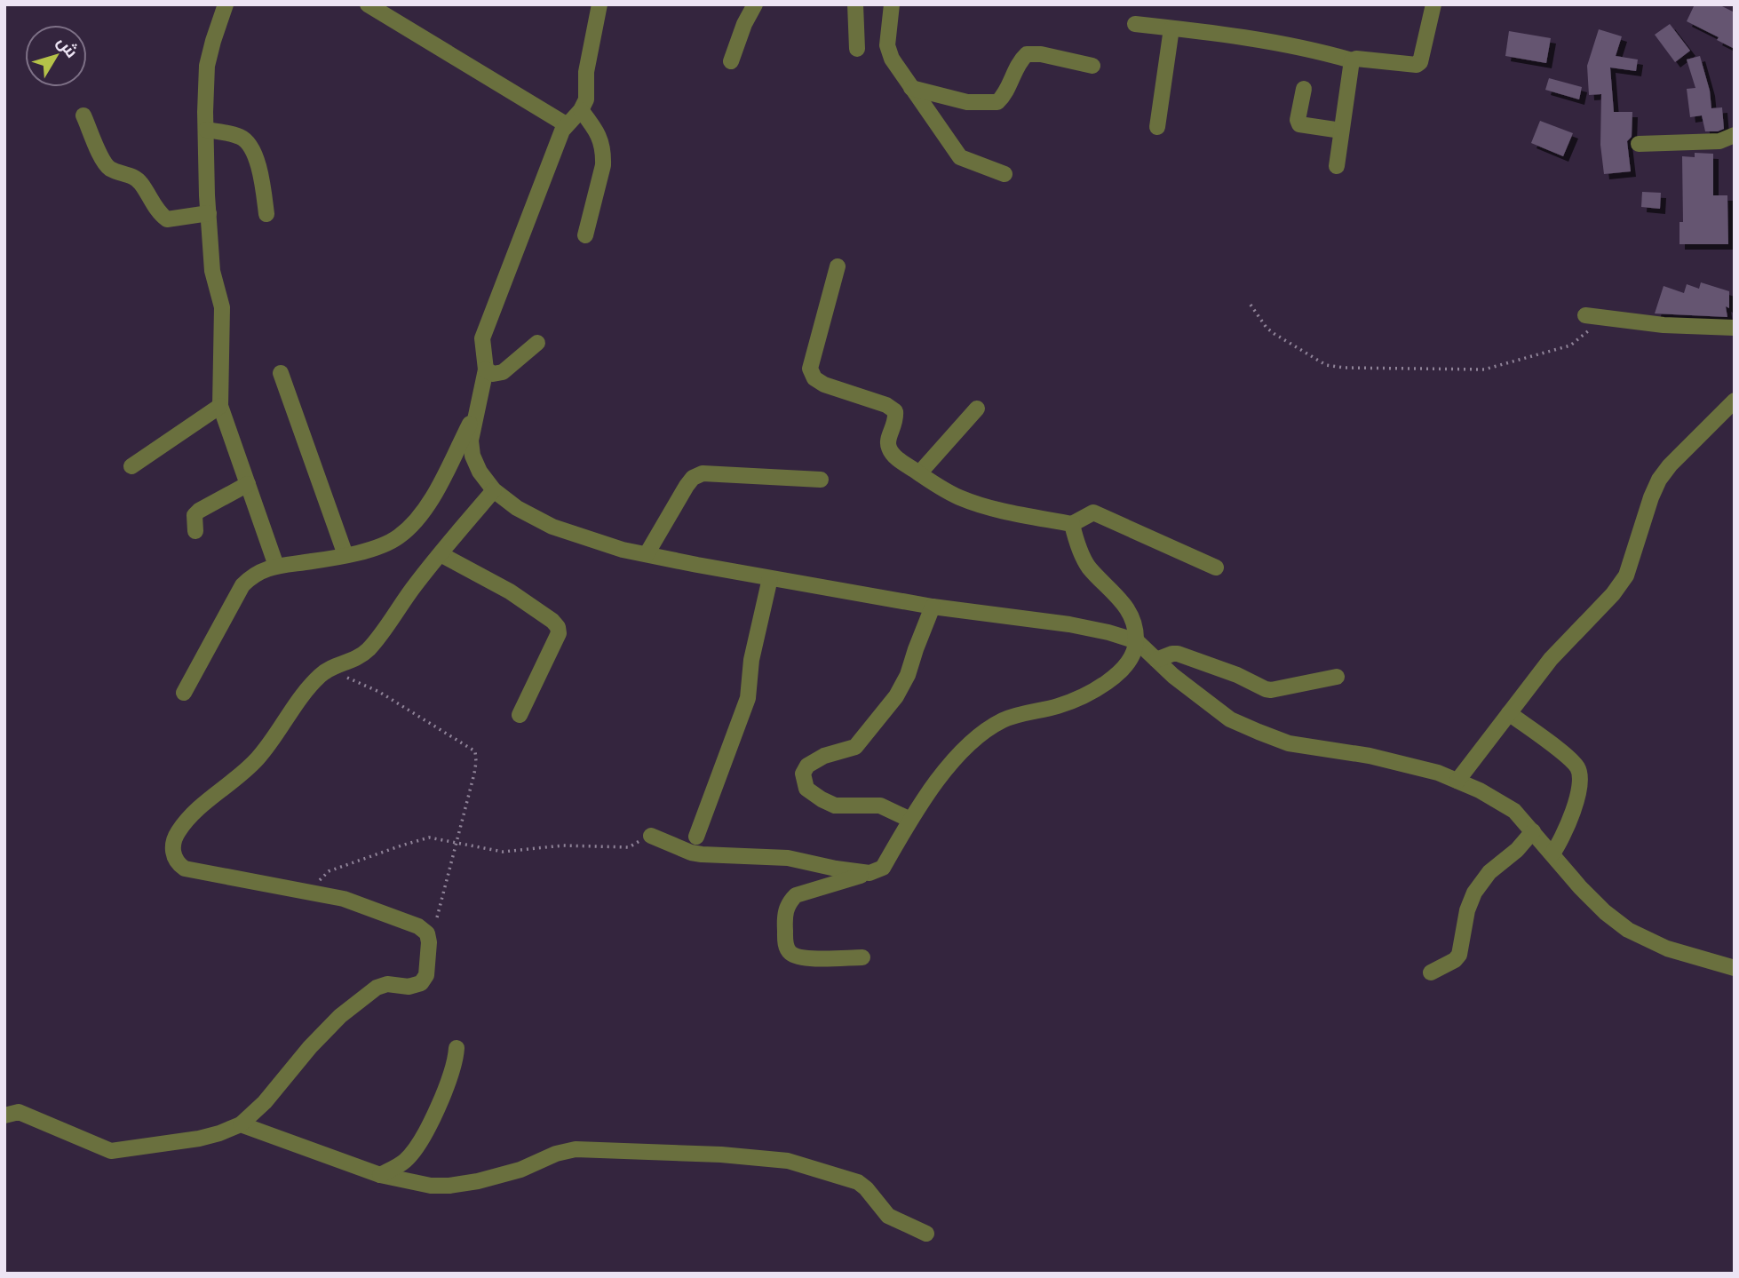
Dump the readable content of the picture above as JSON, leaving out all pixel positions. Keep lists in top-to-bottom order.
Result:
{
  "north": "top right"
}
